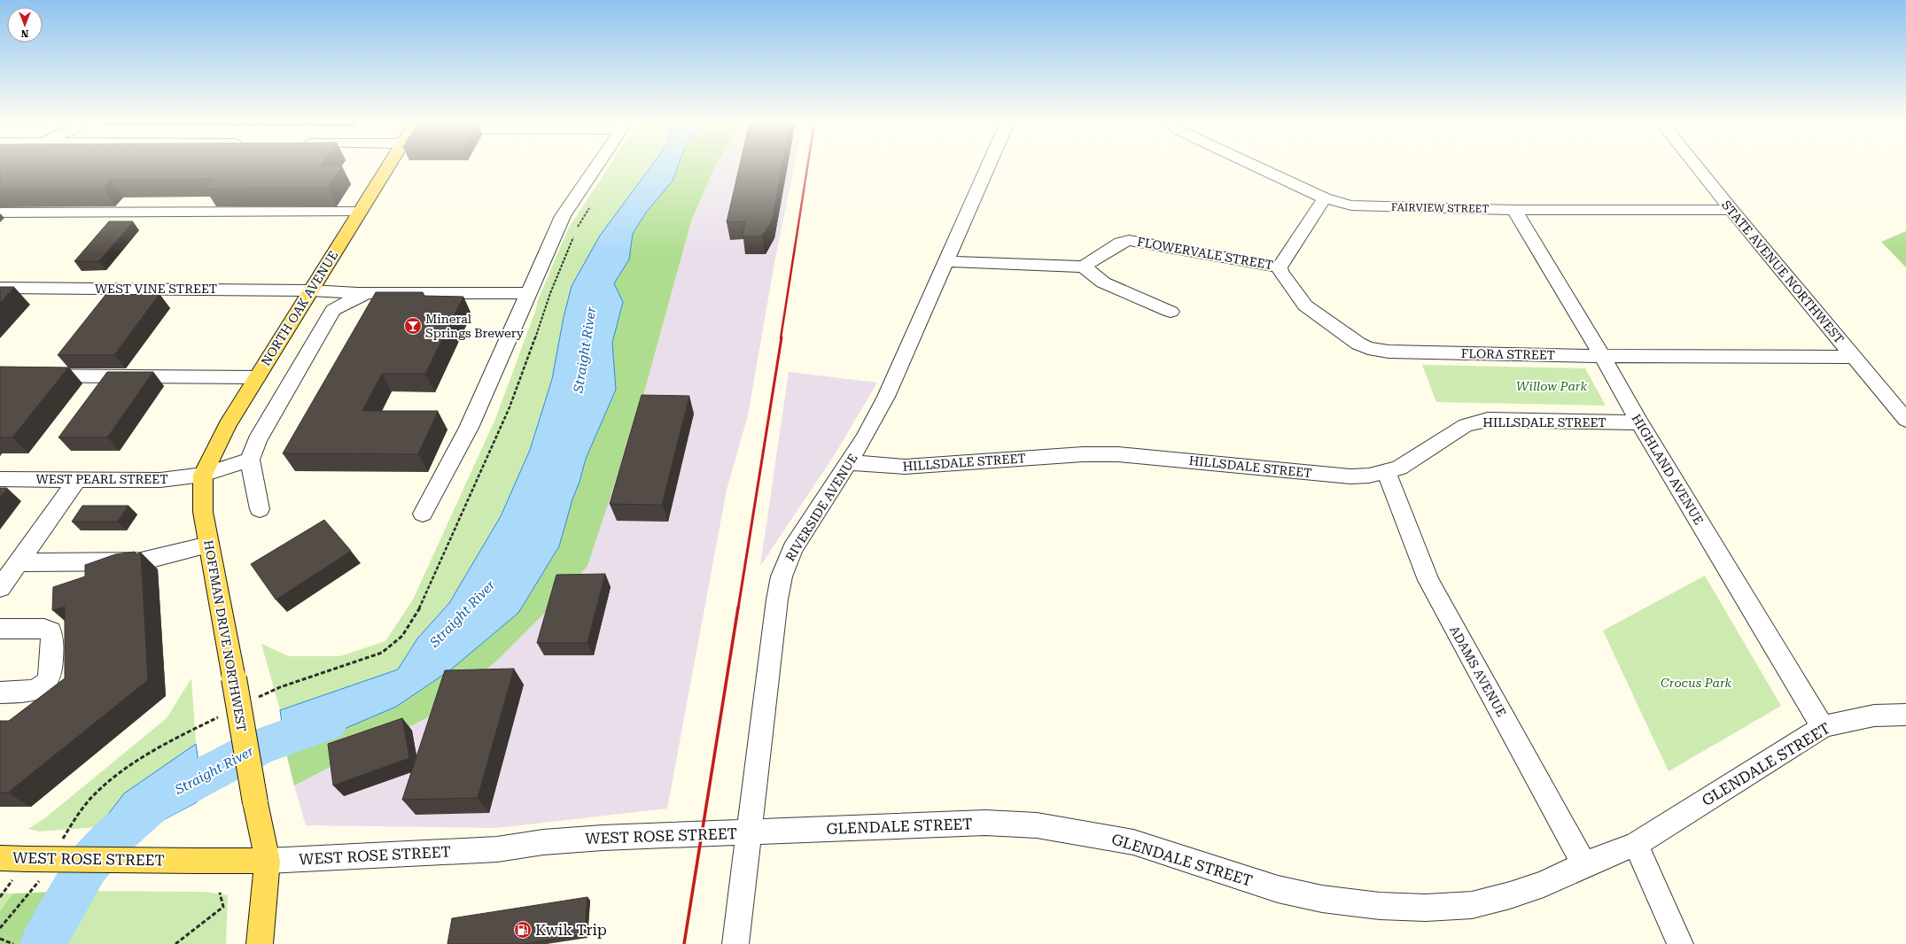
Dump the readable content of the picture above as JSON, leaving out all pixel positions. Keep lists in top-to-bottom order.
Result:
{
  "streets": {
    "main road": ["NORTH OAK AVENUE", "HOFFMAN DRIVE NORTHWEST", "WEST ROSE STREET"],
    "street": [
      "FAIRVIEW STREET",
      "FLOWERVALE STREET",
      "STATE AVENUE NORTHWEST",
      "WEST VINE STREET",
      "FLORA STREET",
      "HILLSDALE STREET",
      "HIGHLAND AVENUE",
      "WEST PEARL STREET",
      "RIVERSIDE AVENUE",
      "ADAMS AVENUE",
      "GLENDALE STREET"
    ]
  },
  "crossings": [
    ["FAIRVIEW STREET", "STATE AVENUE NORTHWEST"],
    ["FAIRVIEW STREET", "HIGHLAND AVENUE"],
    ["FLOWERVALE STREET", "FLORA STREET"],
    ["STATE AVENUE NORTHWEST", "FLORA STREET"],
    ["WEST VINE STREET", "NORTH OAK AVENUE"],
    ["NORTH OAK AVENUE", "WEST PEARL STREET"],
    ["NORTH OAK AVENUE", "HOFFMAN DRIVE NORTHWEST"],
    ["FLORA STREET", "HIGHLAND AVENUE"],
    ["HILLSDALE STREET", "HIGHLAND AVENUE"],
    ["HILLSDALE STREET", "RIVERSIDE AVENUE"],
    ["HILLSDALE STREET", "ADAMS AVENUE"],
    ["HIGHLAND AVENUE", "GLENDALE STREET"],
    ["WEST PEARL STREET", "HOFFMAN DRIVE NORTHWEST"],
    ["RIVERSIDE AVENUE", "GLENDALE STREET"],
    ["RIVERSIDE AVENUE", "WEST ROSE STREET"],
    ["HOFFMAN DRIVE NORTHWEST", "WEST ROSE STREET"],
    ["ADAMS AVENUE", "GLENDALE STREET"],
    ["GLENDALE STREET", "WEST ROSE STREET"]
  ],
  "water": ["Straight River"],
  "parks": ["Willow Park", "Crocus Park"],
  "places": {
    "bar": ["Mineral Springs Brewery"],
    "fuel station": ["Kwik Trip"]
  },
  "north": "bottom"
}
